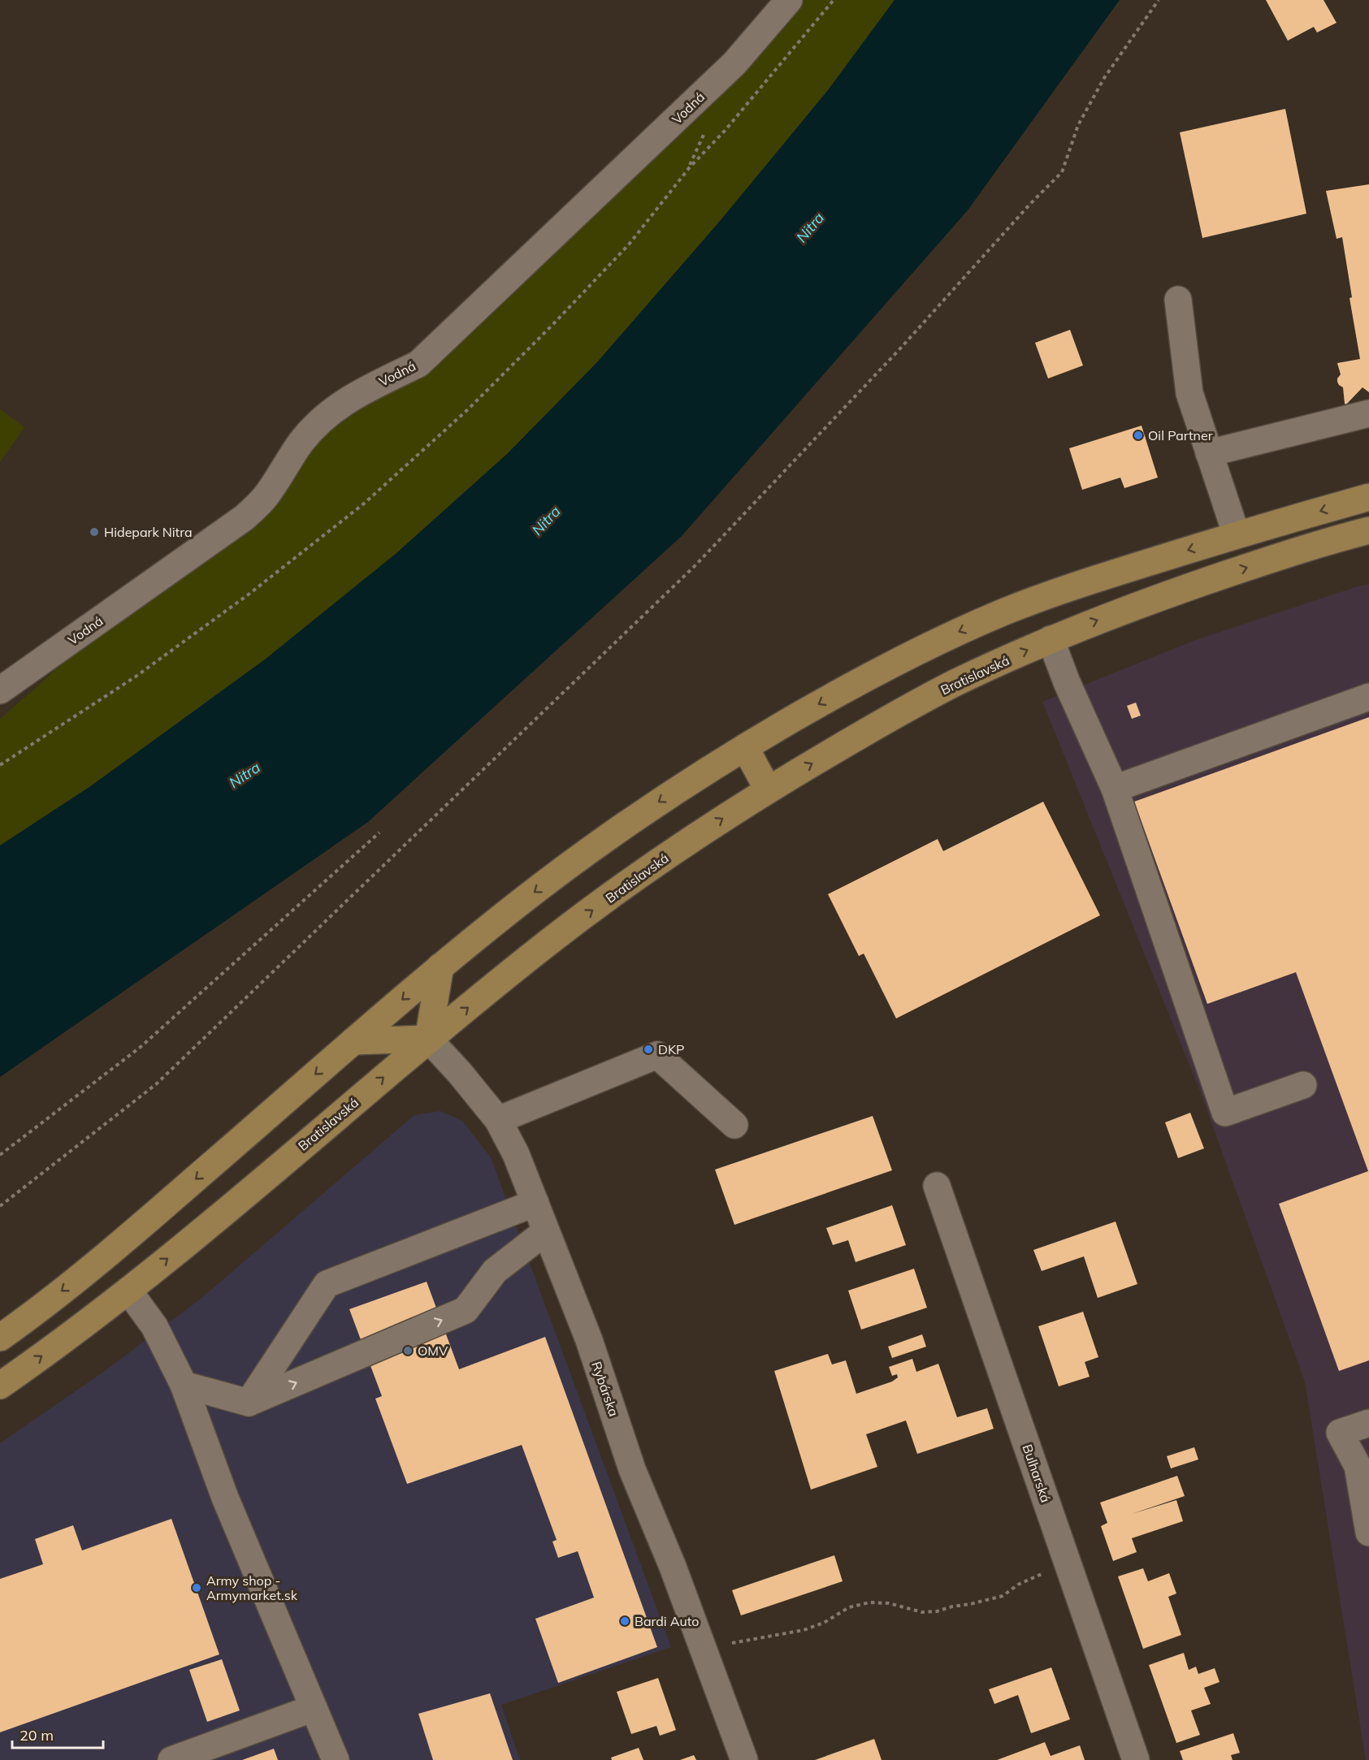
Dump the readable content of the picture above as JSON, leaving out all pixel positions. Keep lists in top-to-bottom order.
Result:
{
  "streets": {
    "main road": ["Bratislavská"],
    "street": ["Vodná", "Rybárska", "Bulharská"]
  },
  "crossings": [
    ["Bratislavská", "Rybárska"]
  ],
  "water": ["Nitra"],
  "places": [
    "Oil Partner",
    "Hidepark Nitra",
    "DKP",
    "OMV",
    "Army shop - Armymarket.sk",
    "Bardi Auto"
  ],
  "scale_bar": "20 m"
}
